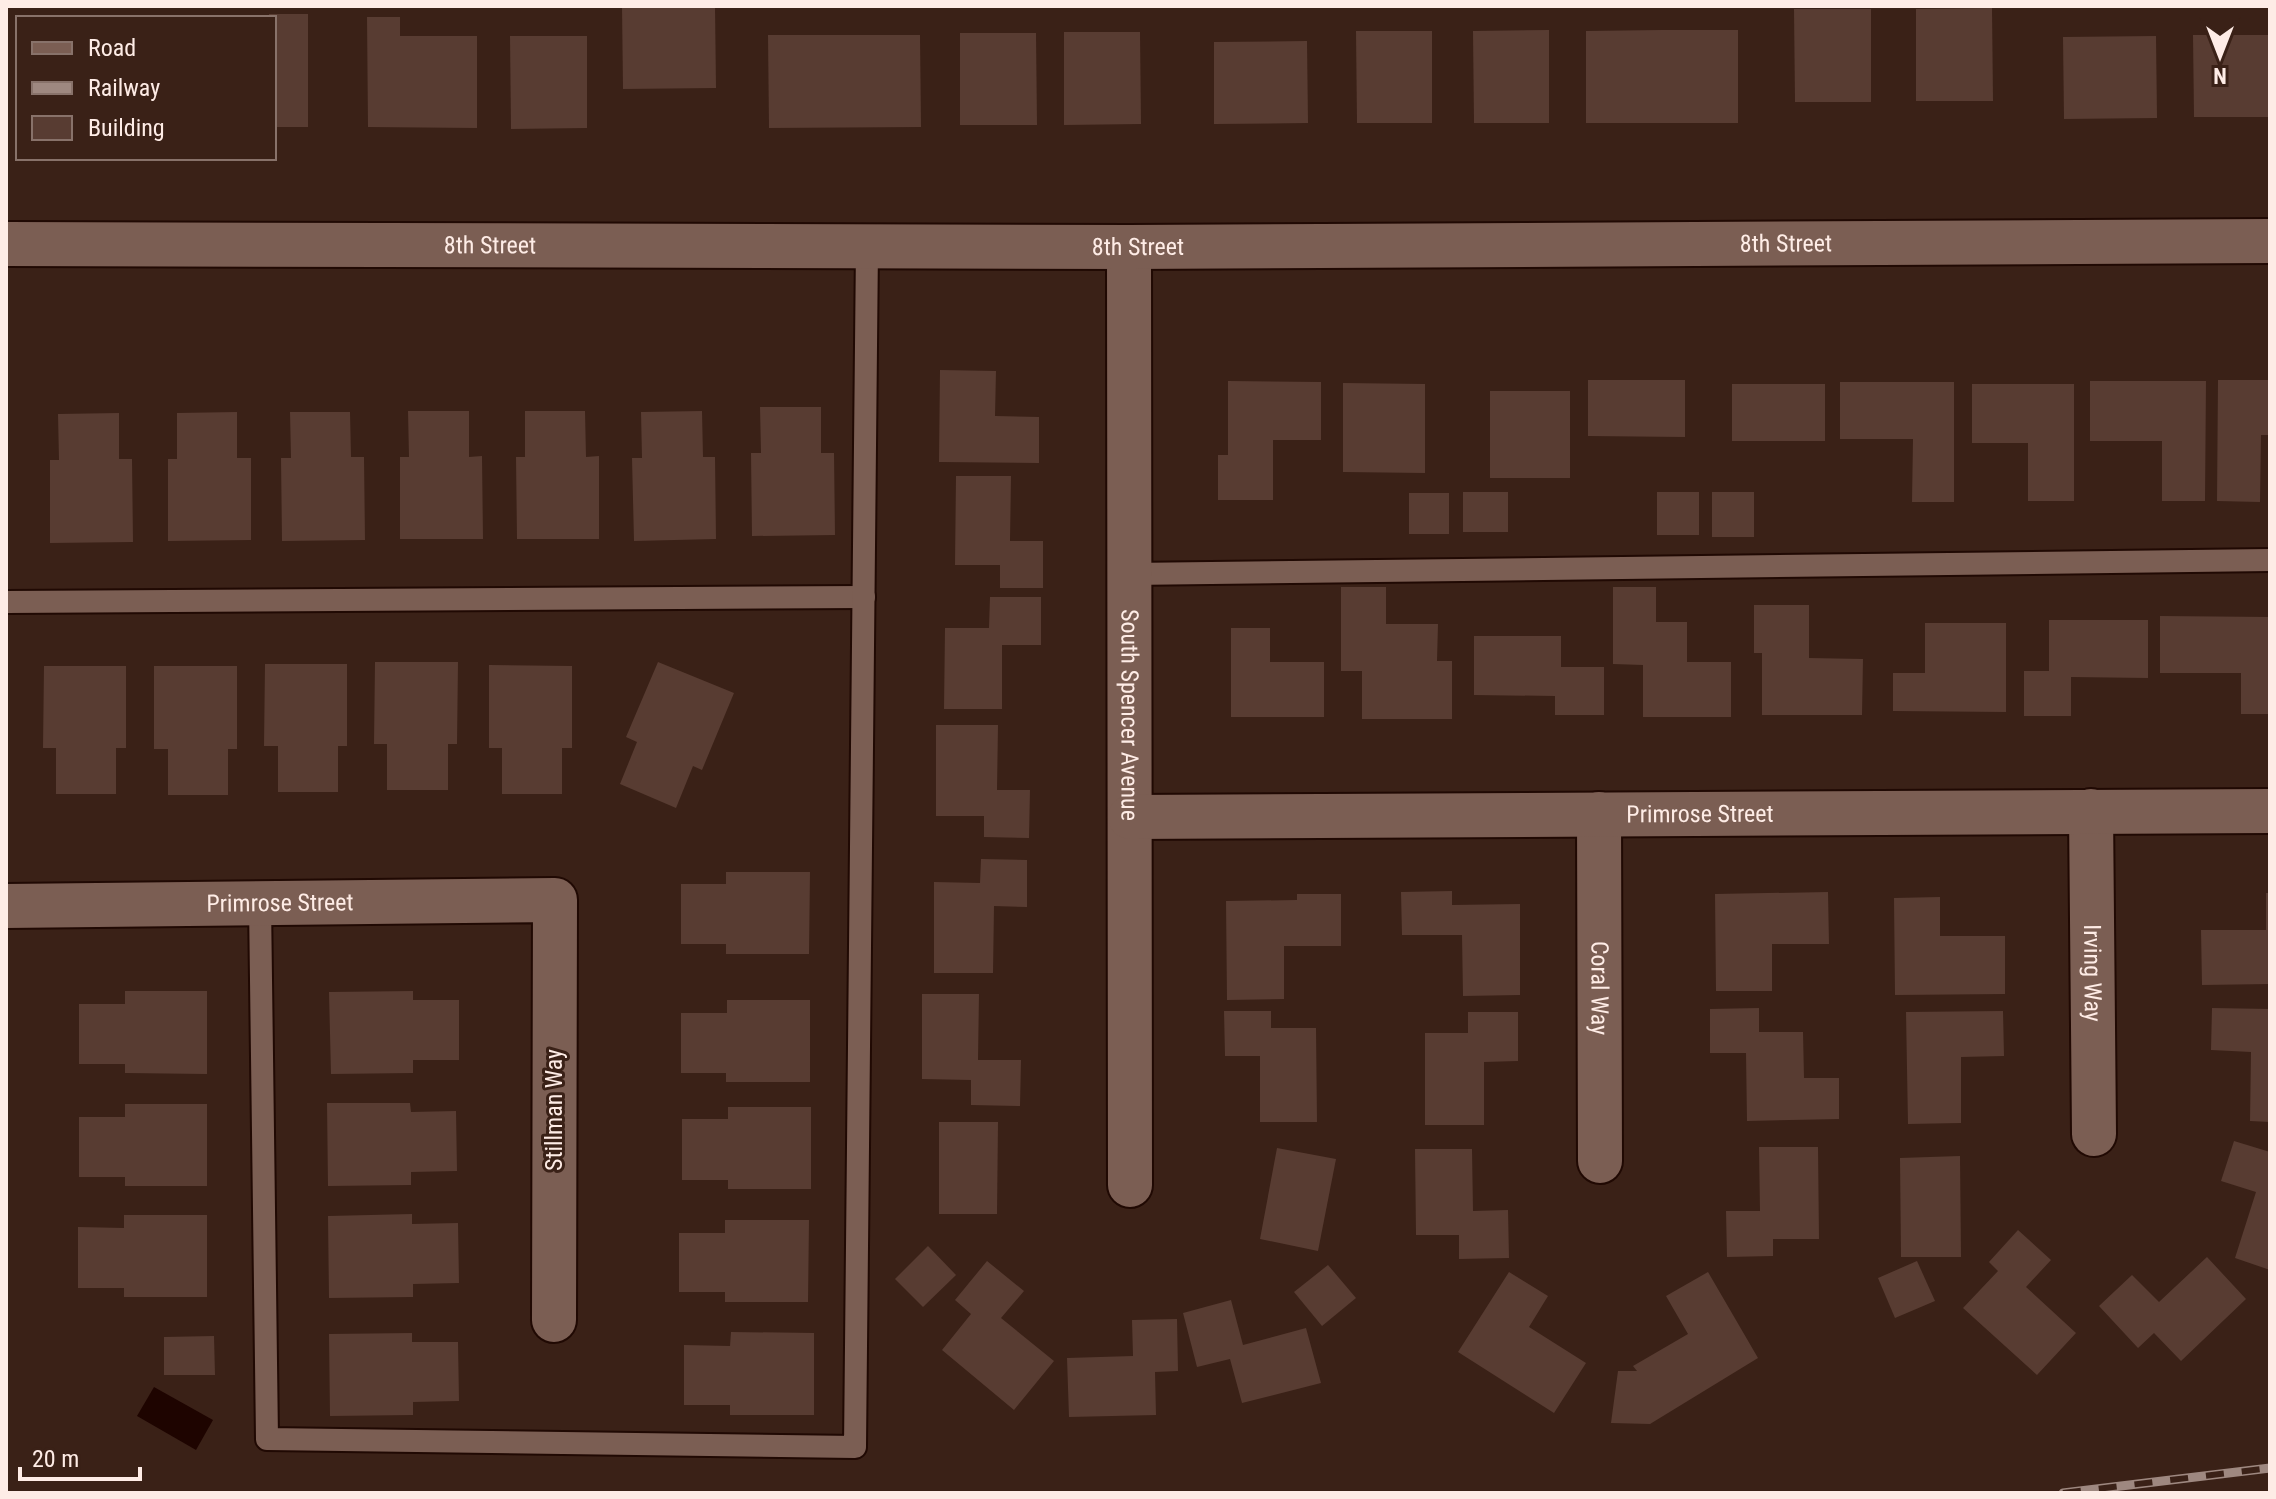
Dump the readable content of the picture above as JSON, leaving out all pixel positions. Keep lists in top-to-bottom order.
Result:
{
  "streets": {
    "street": [
      "8th Street",
      "South Spencer Avenue",
      "Primrose Street",
      "Irving Way",
      "Coral Way",
      "Stillman Way"
    ]
  },
  "crossings": [
    ["8th Street", "South Spencer Avenue"],
    ["South Spencer Avenue", "Primrose Street"],
    ["Primrose Street", "Irving Way"],
    ["Primrose Street", "Coral Way"],
    ["Primrose Street", "Stillman Way"]
  ],
  "legend": ["Road", "Railway", "Building"],
  "scale_bar": "20 m",
  "north": "bottom"
}
